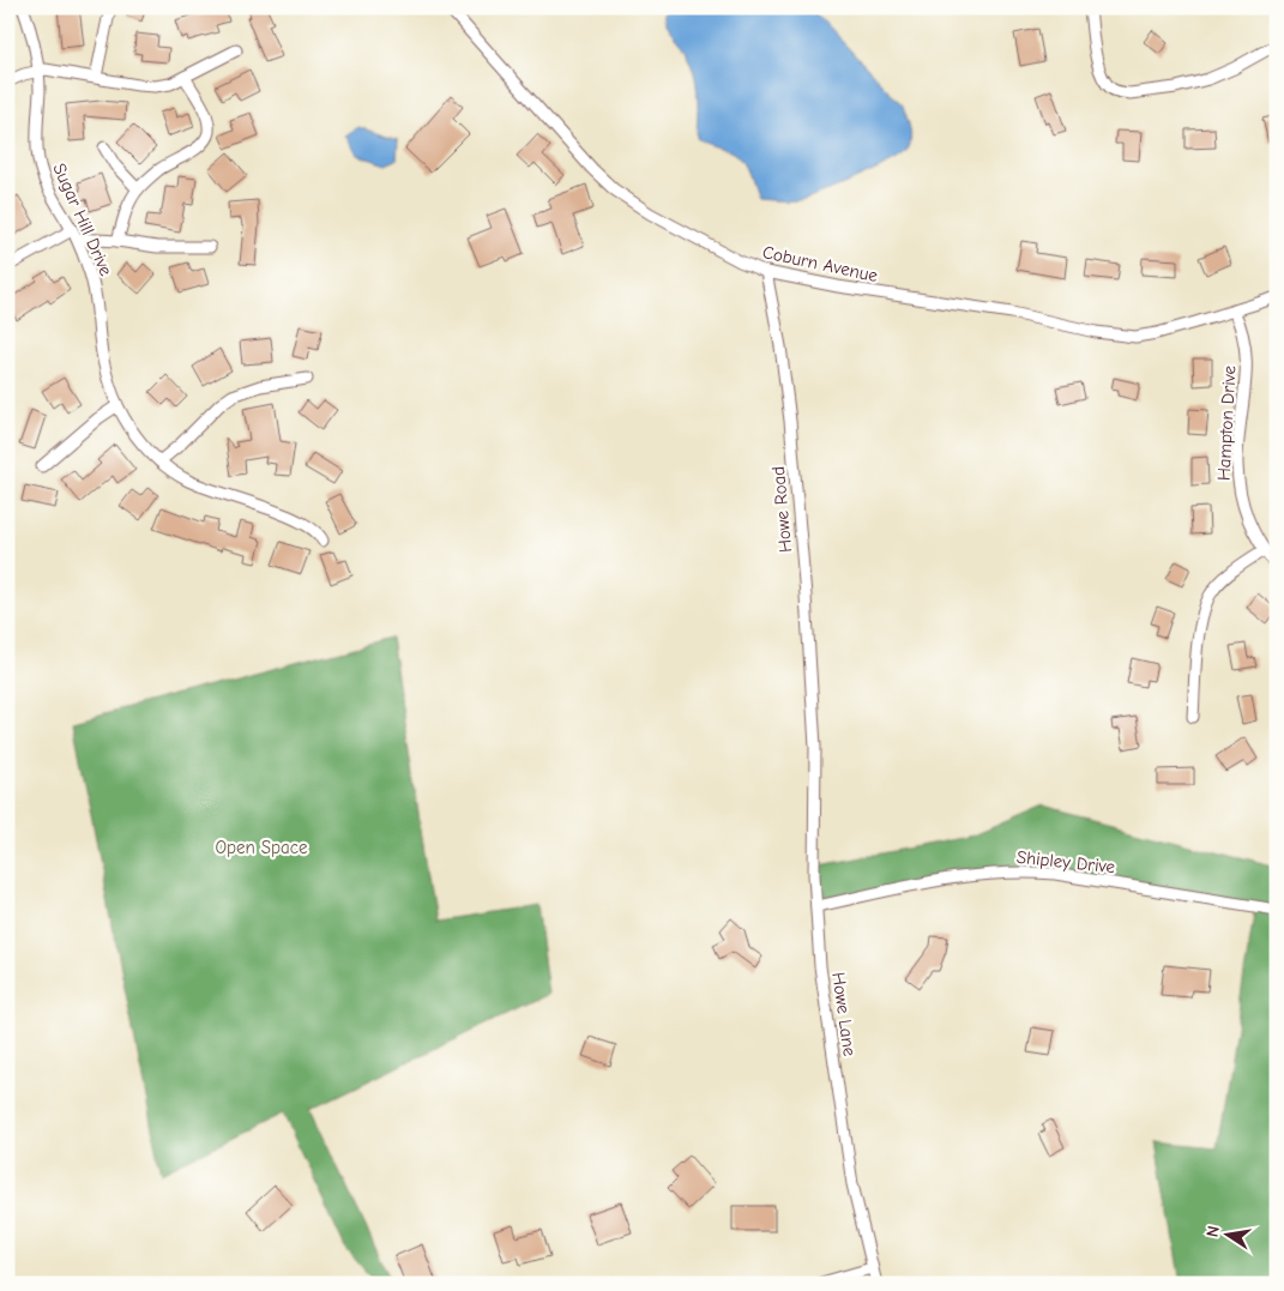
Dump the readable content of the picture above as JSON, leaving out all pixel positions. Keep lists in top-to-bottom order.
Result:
{
  "streets": {
    "street": [
      "Sugar Hill Drive",
      "Coburn Avenue",
      "Hampton Drive",
      "Howe Road",
      "Shipley Drive",
      "Howe Lane"
    ]
  },
  "crossings": [
    ["Coburn Avenue", "Hampton Drive"],
    ["Coburn Avenue", "Howe Road"],
    ["Howe Road", "Howe Lane"],
    ["Shipley Drive", "Howe Lane"]
  ],
  "parks": ["Open Space"],
  "north": "left"
}
